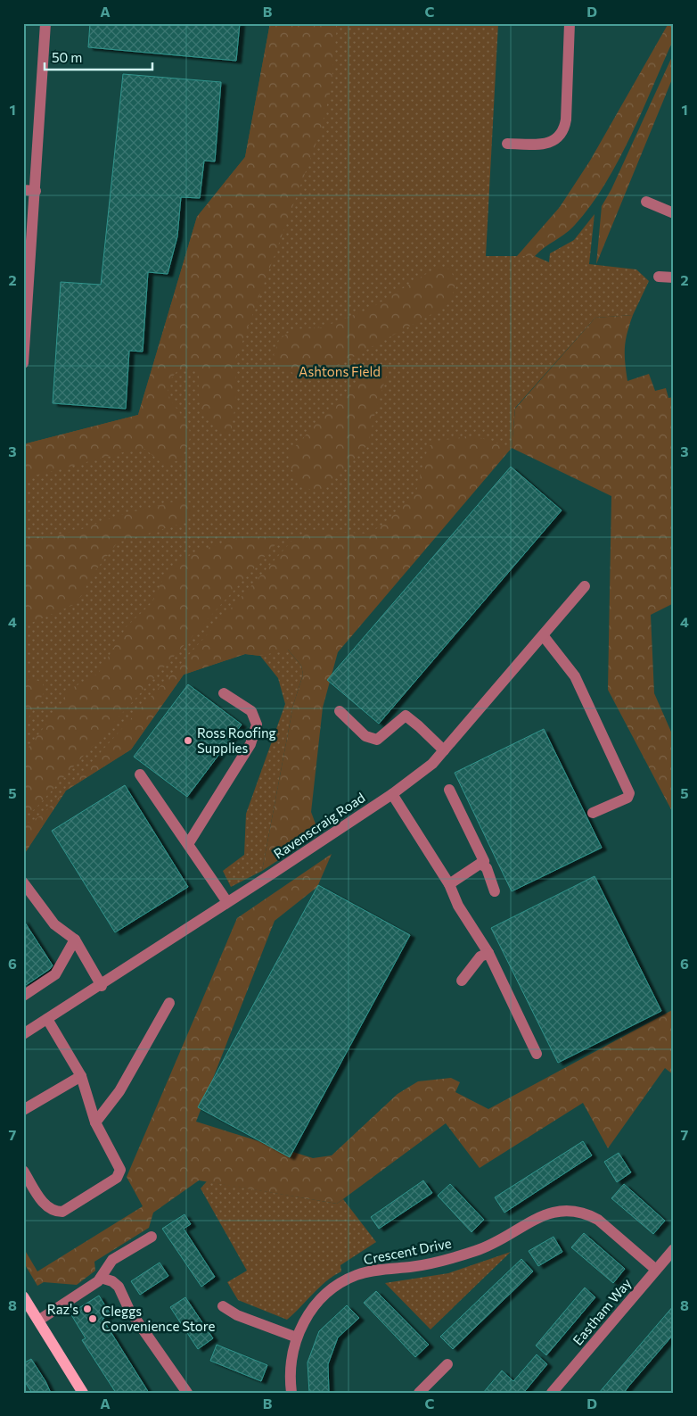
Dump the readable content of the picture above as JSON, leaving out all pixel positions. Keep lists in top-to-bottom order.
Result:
{
  "streets": {
    "street": ["Ravenscraig Road", "Crescent Drive", "Eastham Way"]
  },
  "crossings": [
    ["Crescent Drive", "Eastham Way"]
  ],
  "parks": ["Ashtons Field"],
  "places": ["Ross Roofing Supplies", "Raz's", "Cleggs Convenience Store"],
  "scale_bar": "50 m",
  "grid": {
    "columns": [
      "A",
      "B",
      "C",
      "D"
    ],
    "rows": [
      "1",
      "2",
      "3",
      "4",
      "5",
      "6",
      "7",
      "8"
    ]
  }
}
